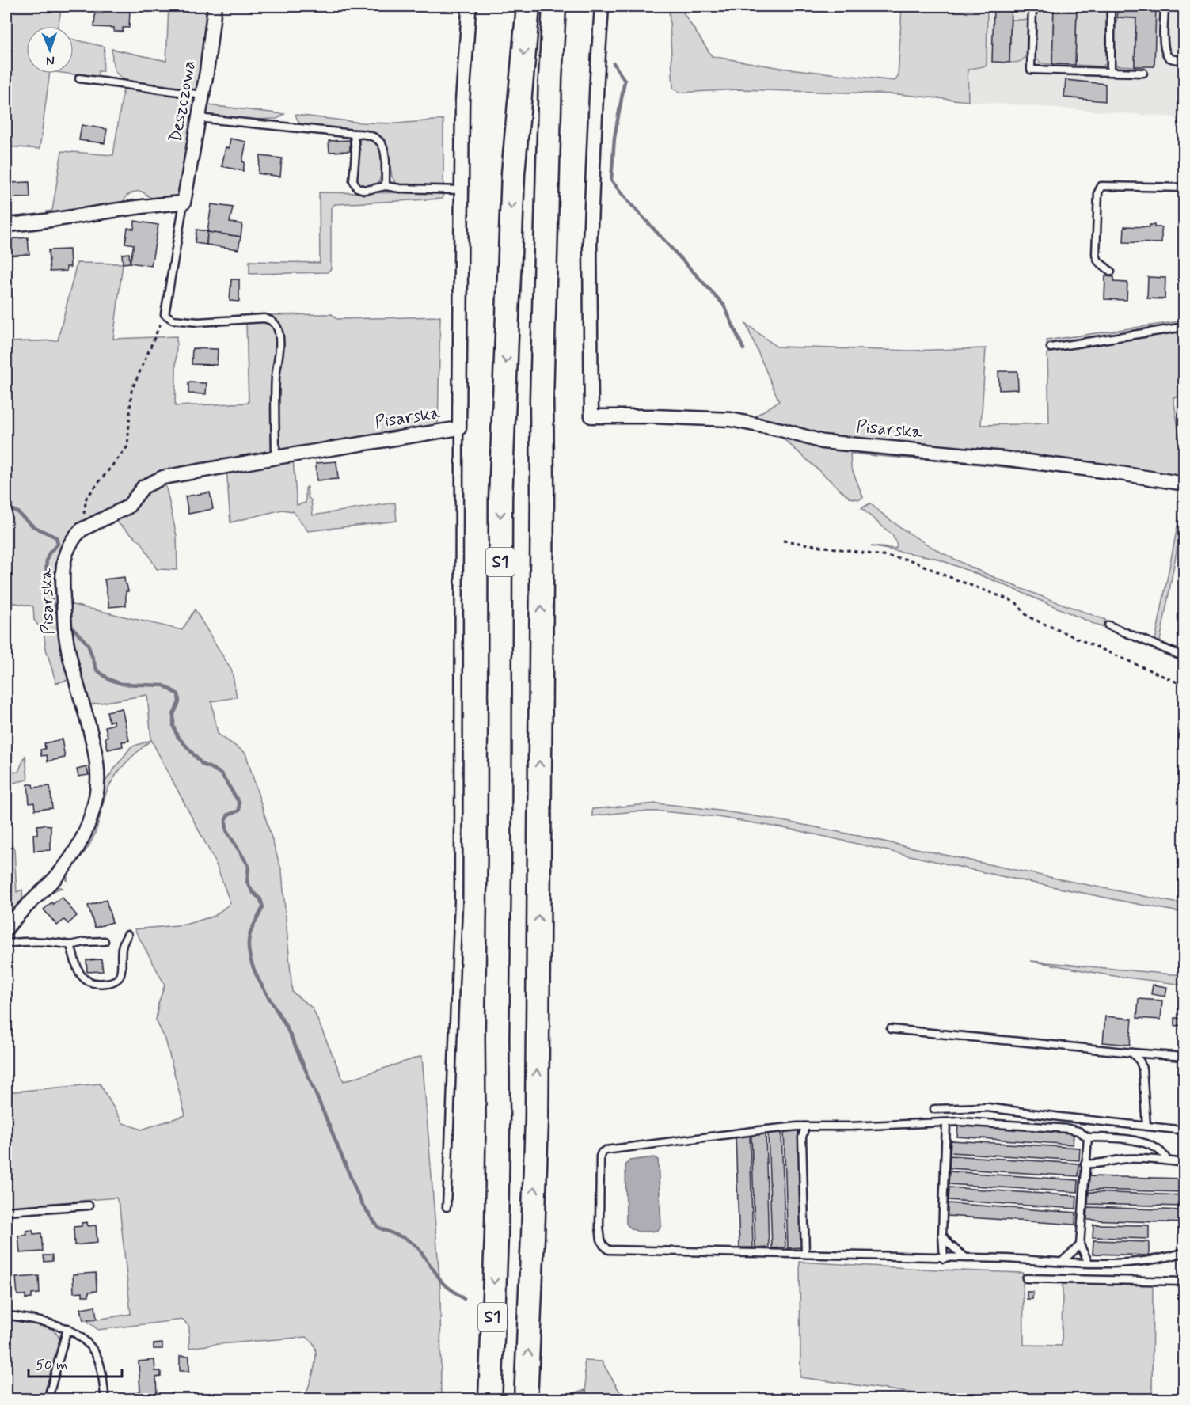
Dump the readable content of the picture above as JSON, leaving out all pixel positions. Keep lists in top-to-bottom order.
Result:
{
  "streets": {
    "highway": ["S1"],
    "street": ["Deszczowa", "Pisarska"]
  },
  "scale_bar": "50 m",
  "north": "bottom"
}
